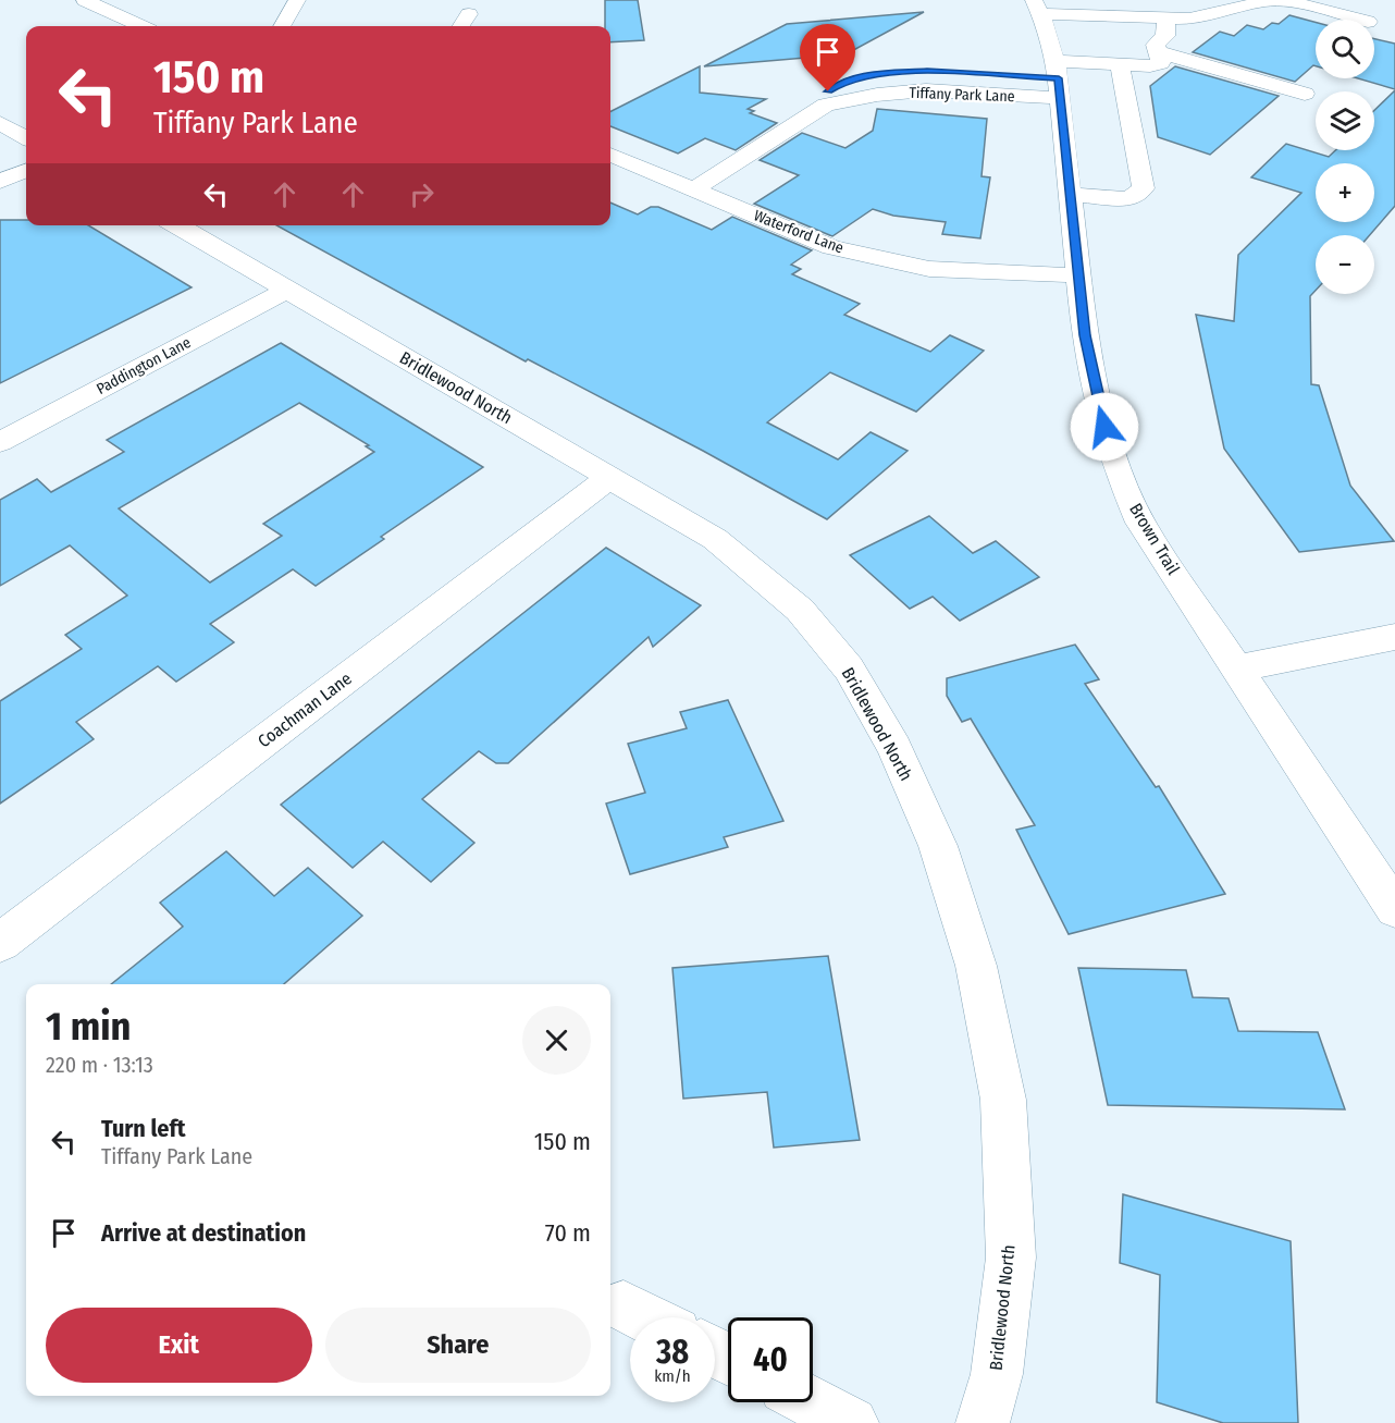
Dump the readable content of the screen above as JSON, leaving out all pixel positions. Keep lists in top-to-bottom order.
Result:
{
  "streets": {
    "street": [
      "Tiffany Park Lane",
      "Waterford Lane",
      "Paddington Lane",
      "Bridlewood North",
      "Brown Trail",
      "Coachman Lane"
    ]
  },
  "crossings": [
    ["Tiffany Park Lane", "Waterford Lane"],
    ["Tiffany Park Lane", "Brown Trail"],
    ["Waterford Lane", "Brown Trail"],
    ["Paddington Lane", "Bridlewood North"],
    ["Bridlewood North", "Coachman Lane"]
  ],
  "page": {
    "map_buttons": ["+", "−"],
    "turn": ["150 m", "Tiffany Park Lane"],
    "heading": ["1 min", "220 m · 13:13"],
    "list": [
      {
        "name": "Turn left",
        "note": "Tiffany Park Lane",
        "value": "150 m"
      },
      {
        "name": "Arrive at destination",
        "value": "70 m"
      }
    ],
    "buttons": ["Exit", "Share"],
    "speed": "38 km/h",
    "limit": "40"
  }
}
